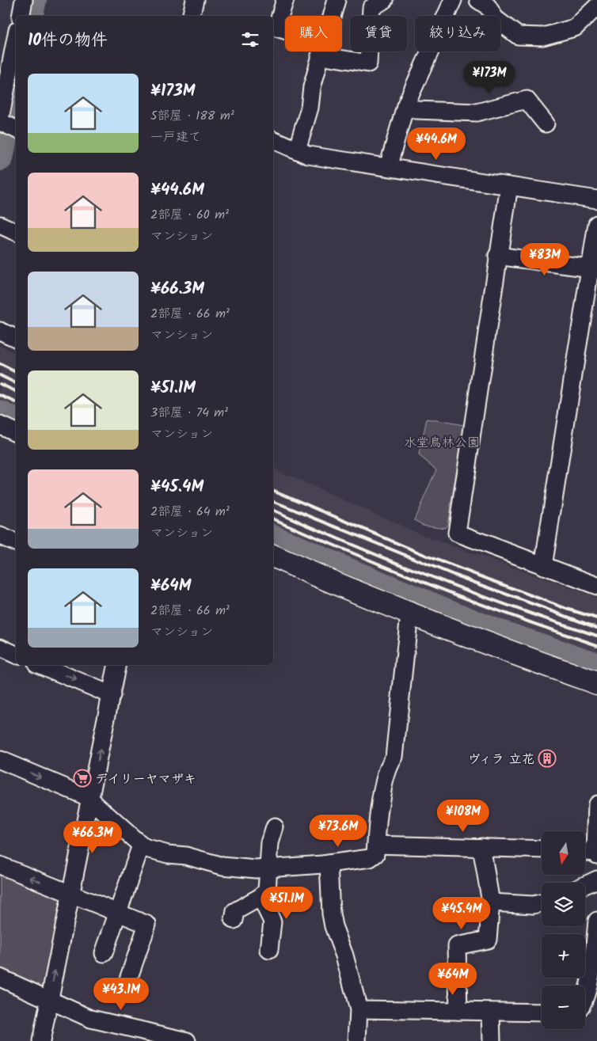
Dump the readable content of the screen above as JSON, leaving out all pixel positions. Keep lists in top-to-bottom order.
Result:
{
  "parks": ["水堂鳥林公園"],
  "places": {
    "building": ["ヴィラ 立花"],
    "supermarket": ["デイリーヤマザキ"]
  },
  "north": "bottom",
  "page": {
    "chip": ["購入", "賃貸", "絞り込み"],
    "heading": "10件の物件",
    "price": [
      "¥173M",
      "¥44.6M",
      "¥83M",
      "¥108M",
      "¥73.6M",
      "¥66.3M",
      "¥51.1M",
      "¥45.4M",
      "¥64M",
      "¥43.1M"
    ],
    "list": [
      {
        "name": "¥173M",
        "note": "5部屋 · 188 m² · 一戸建て"
      },
      {
        "name": "¥44.6M",
        "note": "2部屋 · 60 m² · マンション"
      },
      {
        "name": "¥66.3M",
        "note": "2部屋 · 66 m² · マンション"
      },
      {
        "name": "¥51.1M",
        "note": "3部屋 · 74 m² · マンション"
      },
      {
        "name": "¥45.4M",
        "note": "2部屋 · 64 m² · マンション"
      },
      {
        "name": "¥64M",
        "note": "2部屋 · 66 m² · マンション"
      }
    ],
    "map_buttons": ["+", "−"]
  }
}
